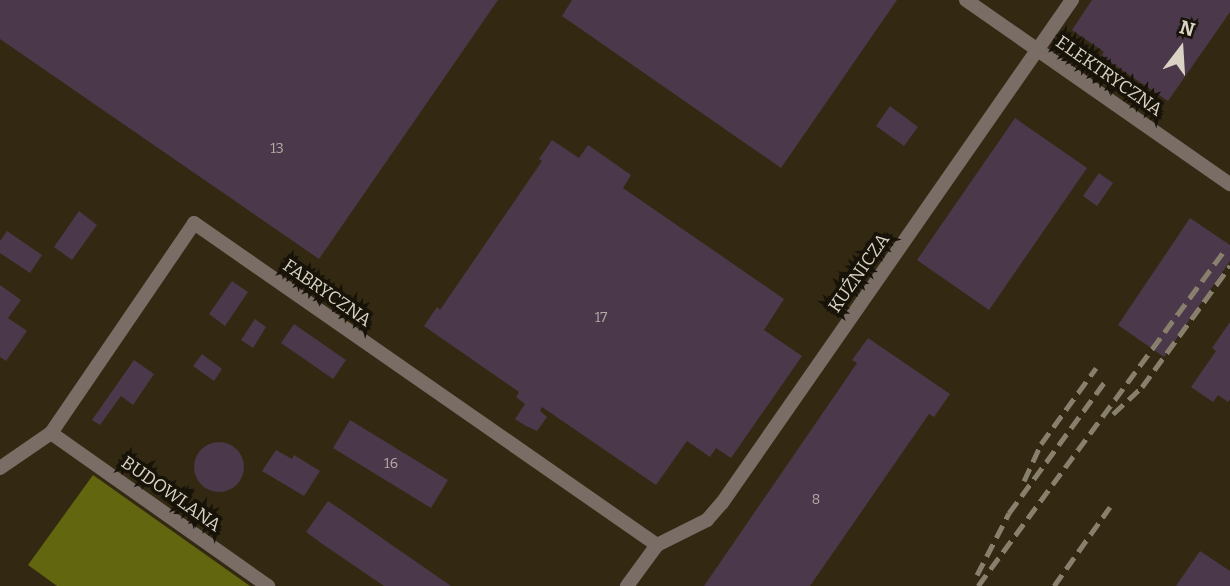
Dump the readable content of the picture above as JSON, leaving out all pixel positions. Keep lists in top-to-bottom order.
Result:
{
  "streets": {
    "street": [
      "ELEKTRYCZNA",
      "KUŹNICZA",
      "FABRYCZNA",
      "BUDOWLANA"
    ]
  },
  "crossings": [
    ["ELEKTRYCZNA", "KUŹNICZA"],
    ["KUŹNICZA", "FABRYCZNA"],
    ["FABRYCZNA", "BUDOWLANA"]
  ],
  "house_numbers": [
    "13",
    "17",
    "16",
    "8"
  ],
  "north": "top"
}
